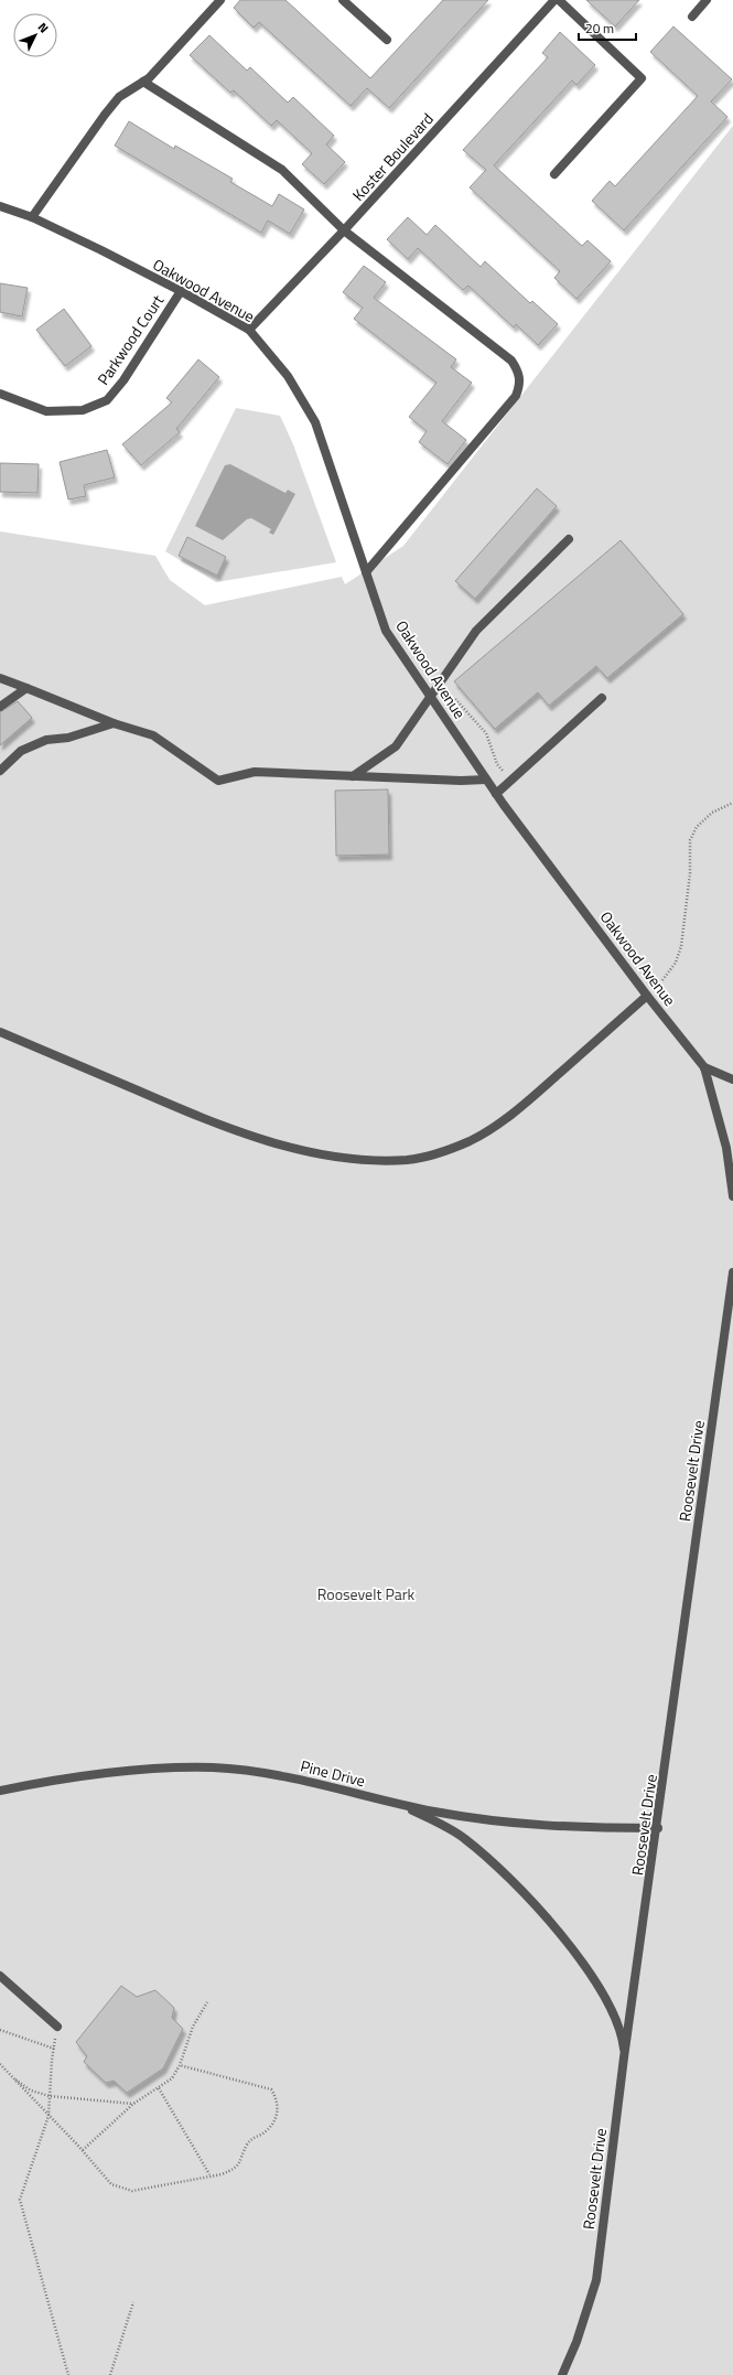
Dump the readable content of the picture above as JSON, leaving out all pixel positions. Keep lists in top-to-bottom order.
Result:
{
  "streets": {
    "street": [
      "Koster Boulevard",
      "Oakwood Avenue",
      "Parkwood Court",
      "Roosevelt Drive",
      "Pine Drive"
    ]
  },
  "crossings": [
    ["Koster Boulevard", "Oakwood Avenue"],
    ["Oakwood Avenue", "Parkwood Court"],
    ["Roosevelt Drive", "Pine Drive"]
  ],
  "parks": ["Roosevelt Park"],
  "scale_bar": "20 m",
  "north": "top right"
}
